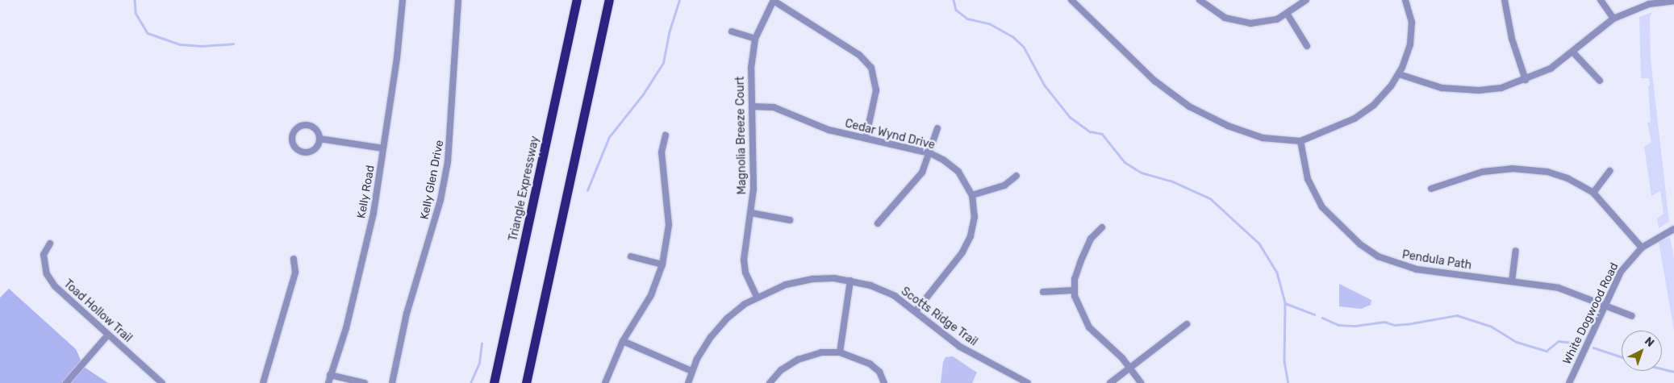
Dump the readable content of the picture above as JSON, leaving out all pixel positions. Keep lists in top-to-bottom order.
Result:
{
  "streets": {
    "highway": ["Triangle Expressway"],
    "street": [
      "Cedar Wynd Drive",
      "Magnolia Breeze Court",
      "Kelly Glen Drive",
      "Kelly Road",
      "Pendula Path",
      "Toad Hollow Trail",
      "White Dogwood Road",
      "Scotts Ridge Trail"
    ]
  },
  "crossings": [
    ["Cedar Wynd Drive", "Magnolia Breeze Court"],
    ["Cedar Wynd Drive", "Scotts Ridge Trail"],
    ["Magnolia Breeze Court", "Scotts Ridge Trail"],
    ["Pendula Path", "White Dogwood Road"]
  ],
  "north": "top right"
}
